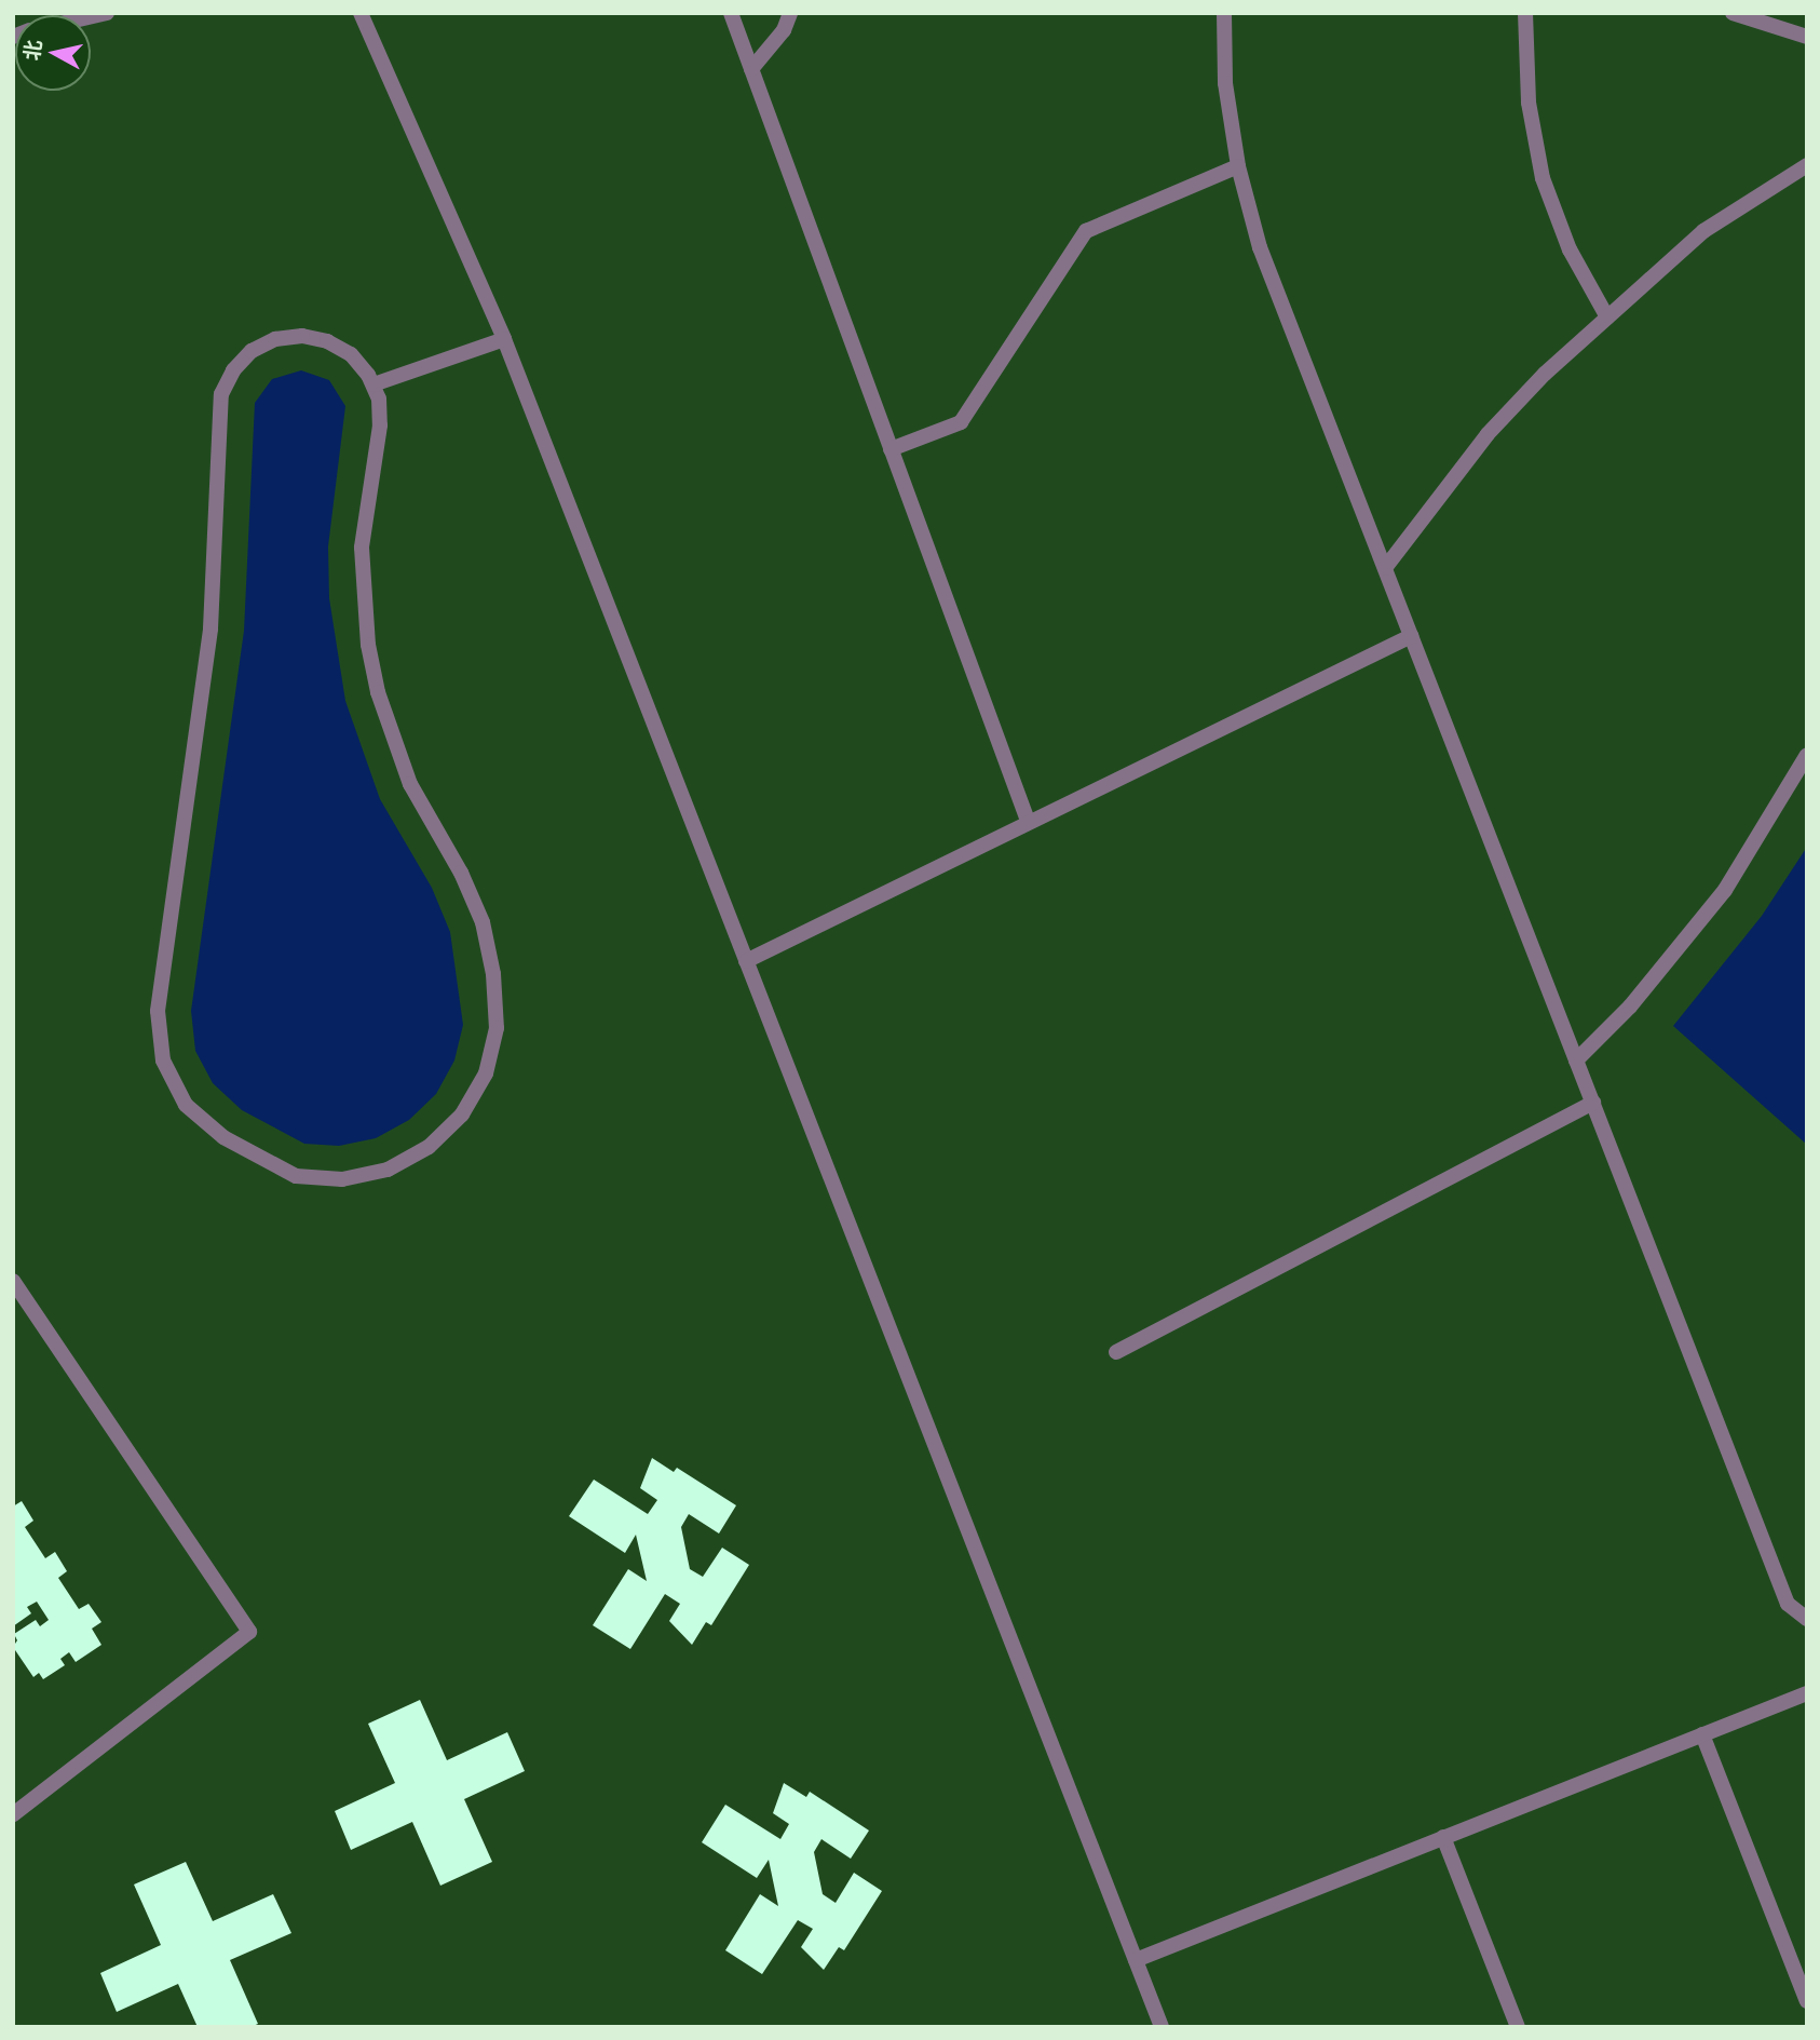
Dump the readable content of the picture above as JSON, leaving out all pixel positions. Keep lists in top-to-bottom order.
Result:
{
  "north": "left"
}
